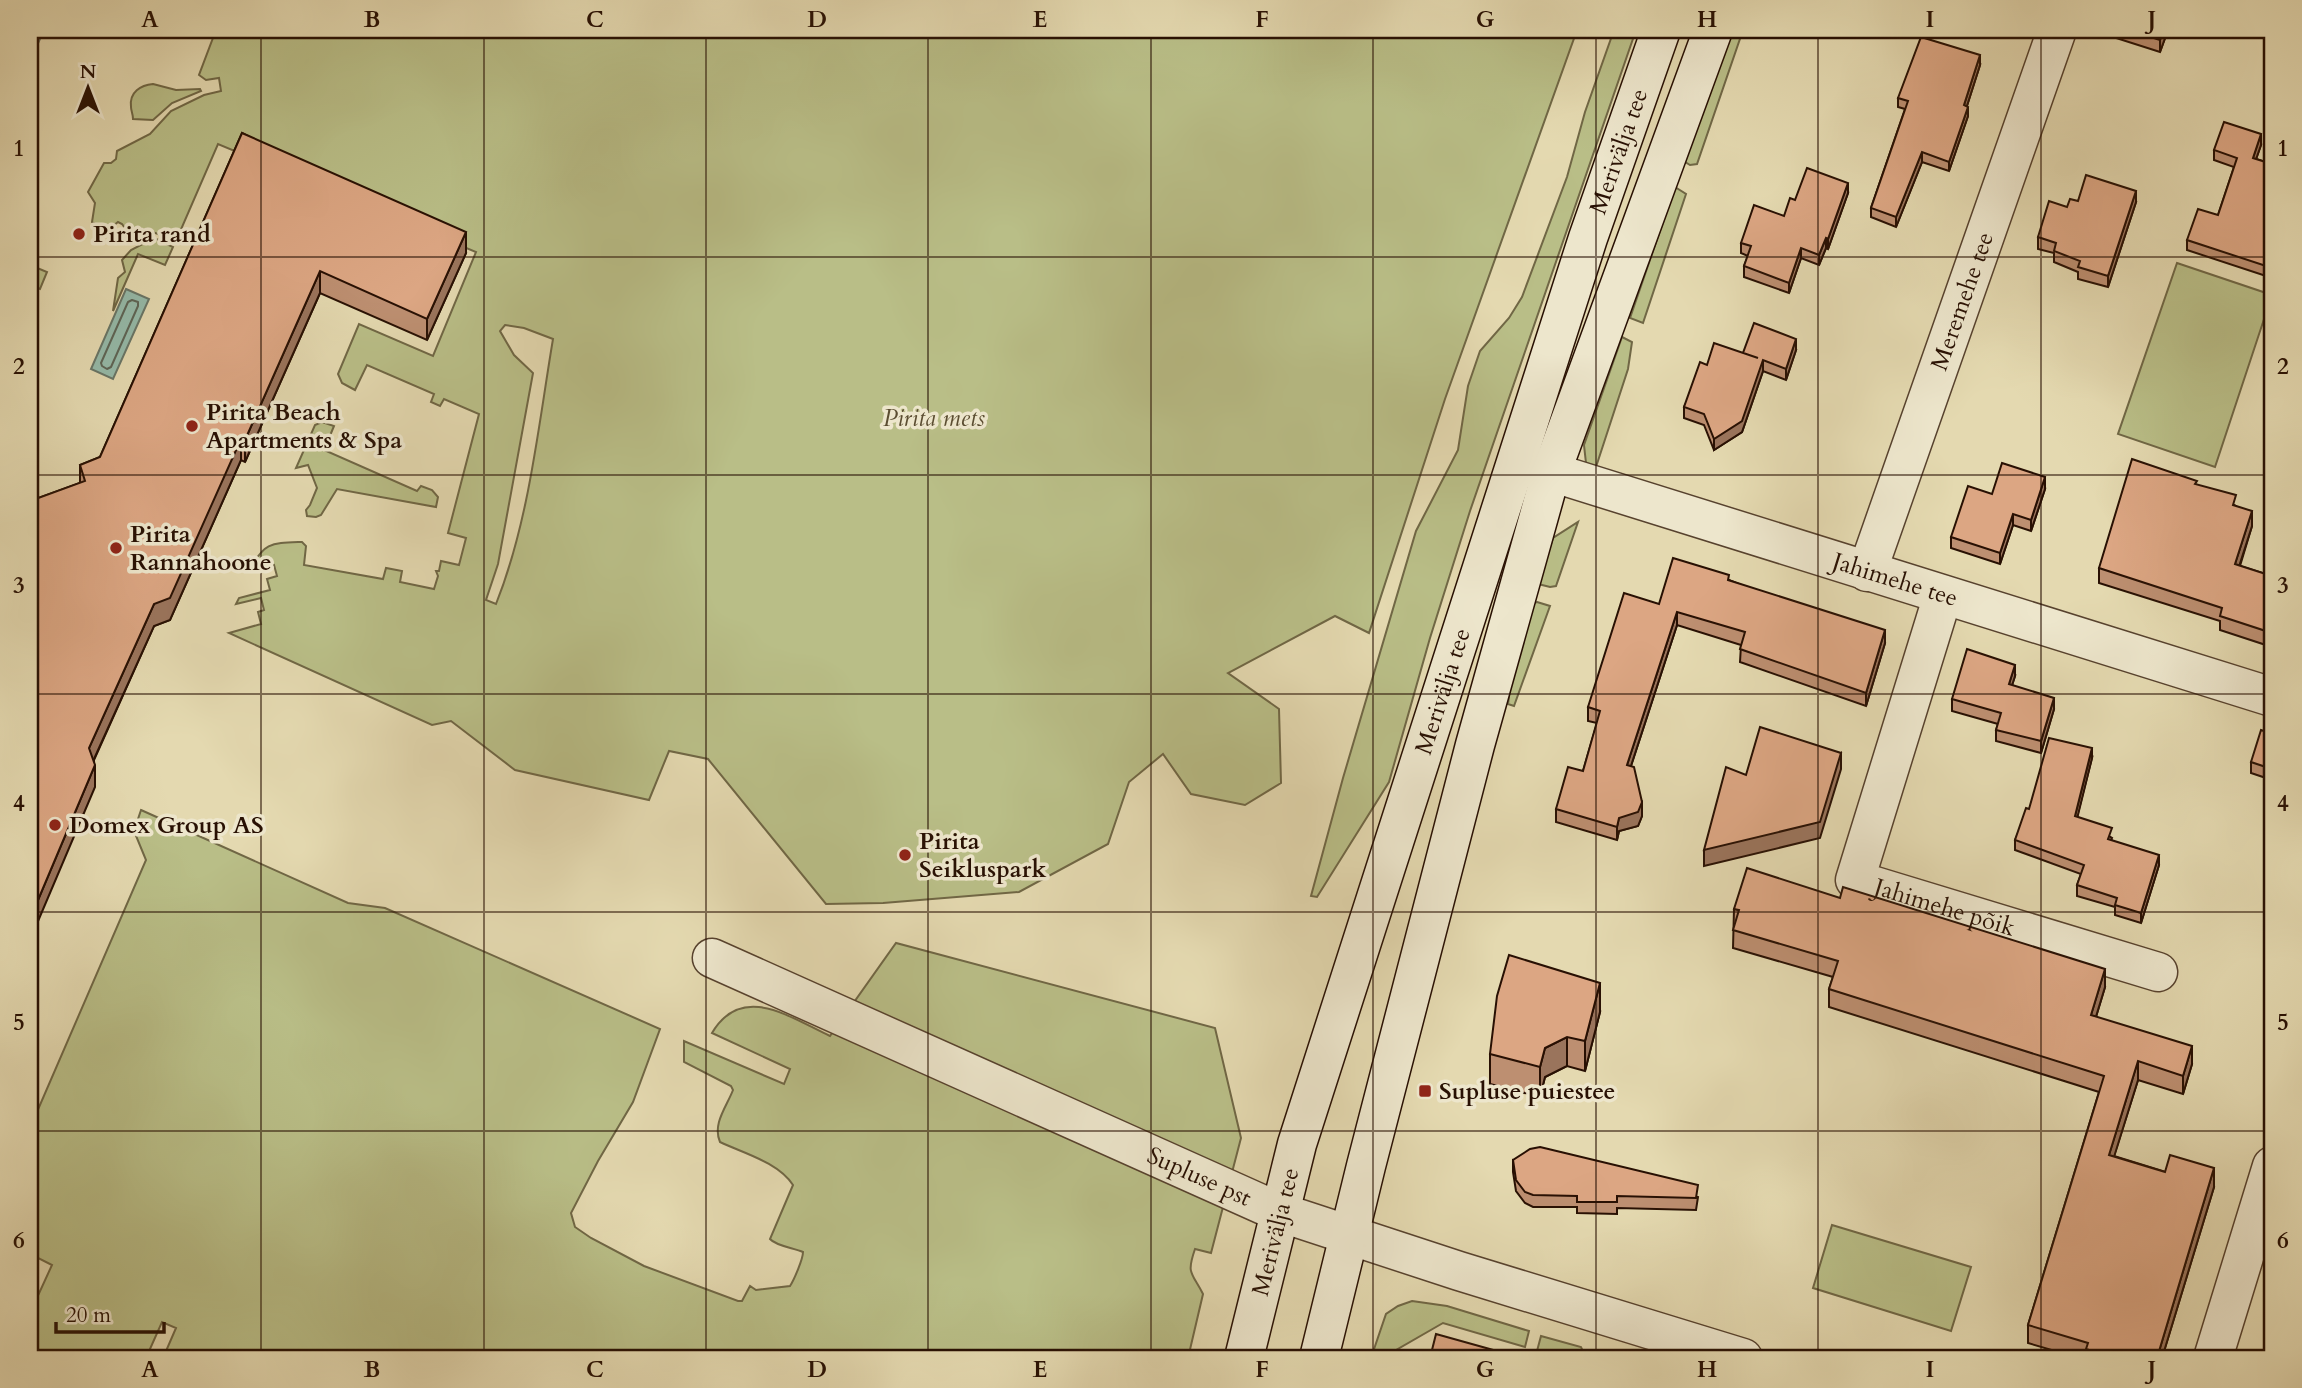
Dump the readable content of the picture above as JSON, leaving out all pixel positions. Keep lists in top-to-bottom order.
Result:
{
  "streets": {
    "street": [
      "Merivälja tee",
      "Meremehe tee",
      "Jahimehe tee",
      "Jahimehe põik",
      "Supluse pst"
    ]
  },
  "crossings": [
    ["Merivälja tee", "Jahimehe tee"],
    ["Merivälja tee", "Supluse pst"],
    ["Meremehe tee", "Jahimehe tee"],
    ["Jahimehe tee", "Jahimehe põik"]
  ],
  "parks": ["Pirita mets"],
  "places": {
    "other": [
      "Pirita rand",
      "Pirita Beach Apartments & Spa",
      "Pirita Rannahoone",
      "Domex Group AS",
      "Pirita Seikluspark"
    ],
    "transit": ["Supluse puiestee"]
  },
  "scale_bar": "20 m",
  "north": "top",
  "grid": {
    "columns": [
      "A",
      "B",
      "C",
      "D",
      "E",
      "F",
      "G",
      "H",
      "I",
      "J"
    ],
    "rows": [
      "1",
      "2",
      "3",
      "4",
      "5",
      "6"
    ]
  }
}
